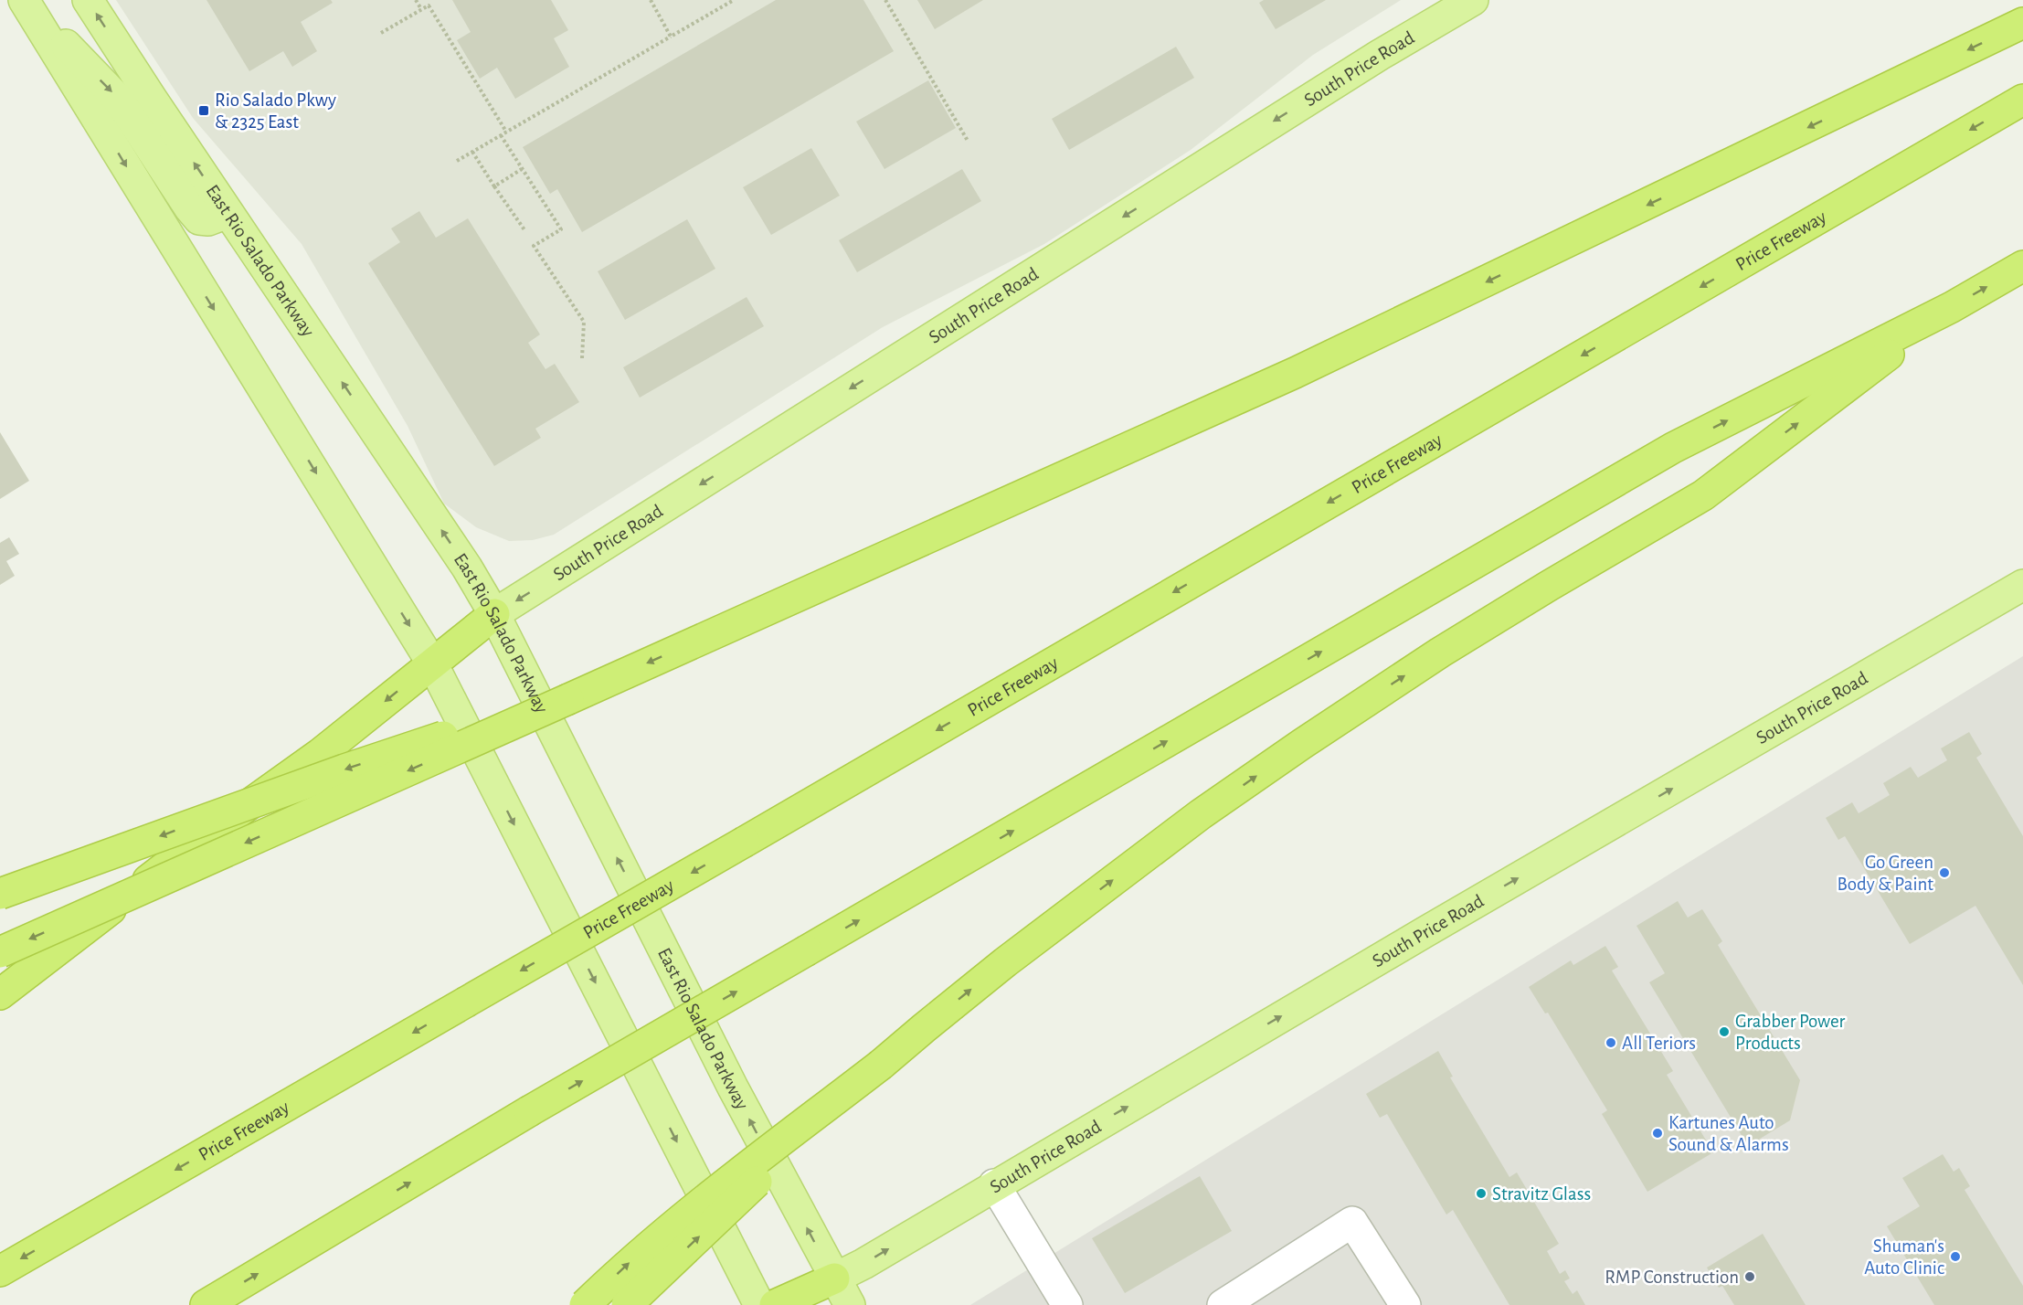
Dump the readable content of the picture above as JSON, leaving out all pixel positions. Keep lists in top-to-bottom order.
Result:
{
  "streets": {
    "highway": ["Price Freeway"],
    "main road": ["South Price Road", "East Rio Salado Parkway"]
  },
  "crossings": [
    ["South Price Road", "East Rio Salado Parkway"]
  ],
  "places": {
    "transit": ["Rio Salado Pkwy & 2325 East"],
    "other": [
      "Go Green Body & Paint",
      "Grabber Power Products",
      "All Teriors",
      "Kartunes Auto Sound & Alarms",
      "Stravitz Glass",
      "Shuman's Auto Clinic",
      "RMP Construction"
    ]
  }
}
